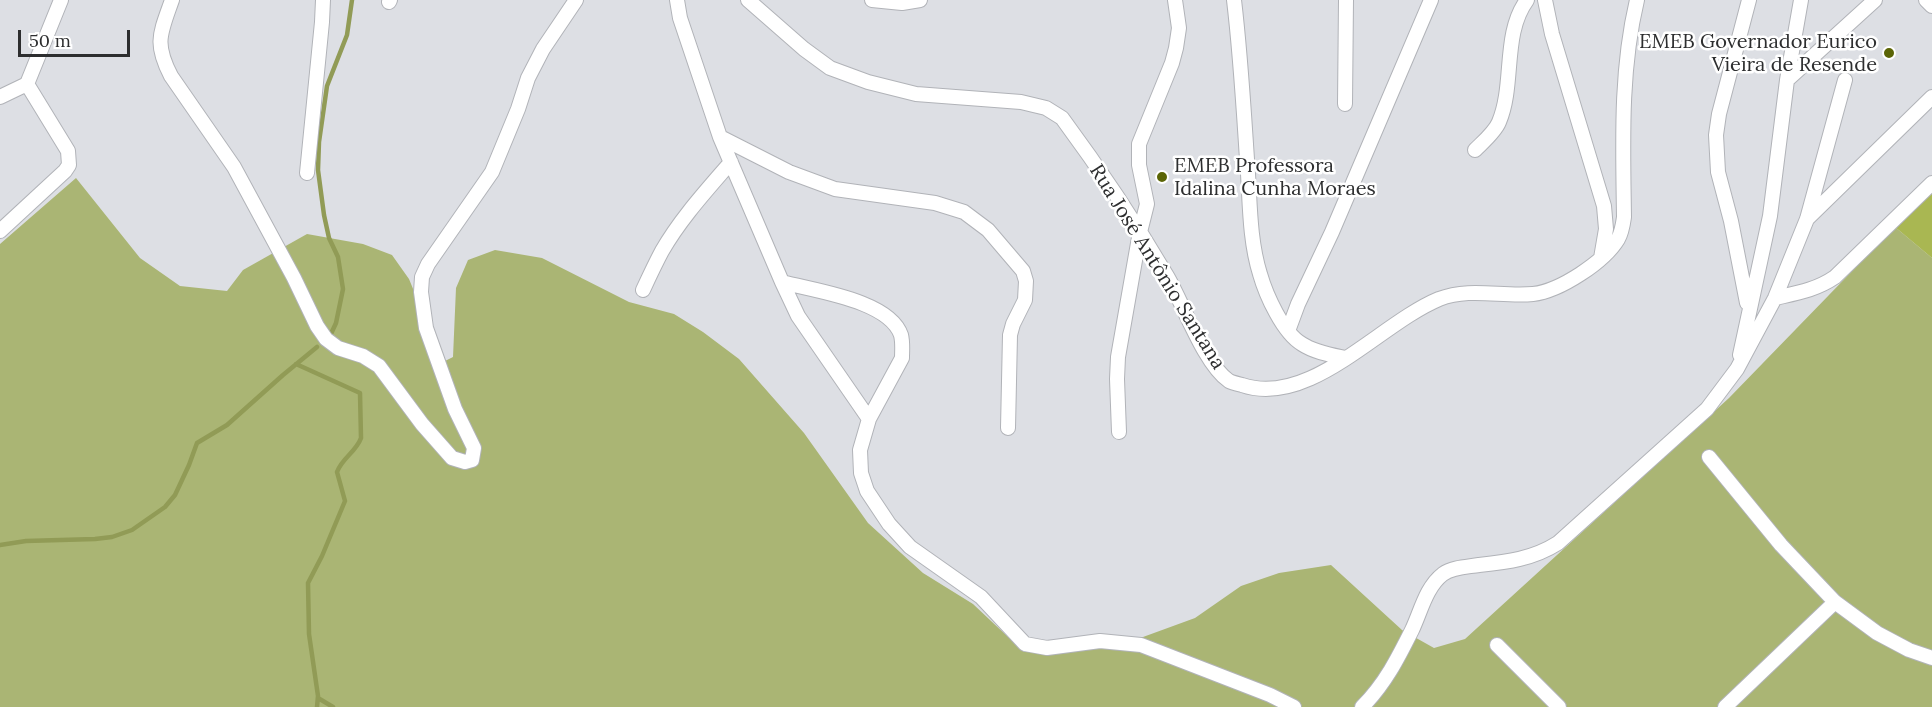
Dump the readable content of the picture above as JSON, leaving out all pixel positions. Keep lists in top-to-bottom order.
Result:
{
  "streets": {
    "street": ["Rua José Antônio Santana"]
  },
  "places": ["EMEB Governador Eurico Vieira de Resende", "EMEB Professora Idalina Cunha Moraes"],
  "scale_bar": "50 m"
}
